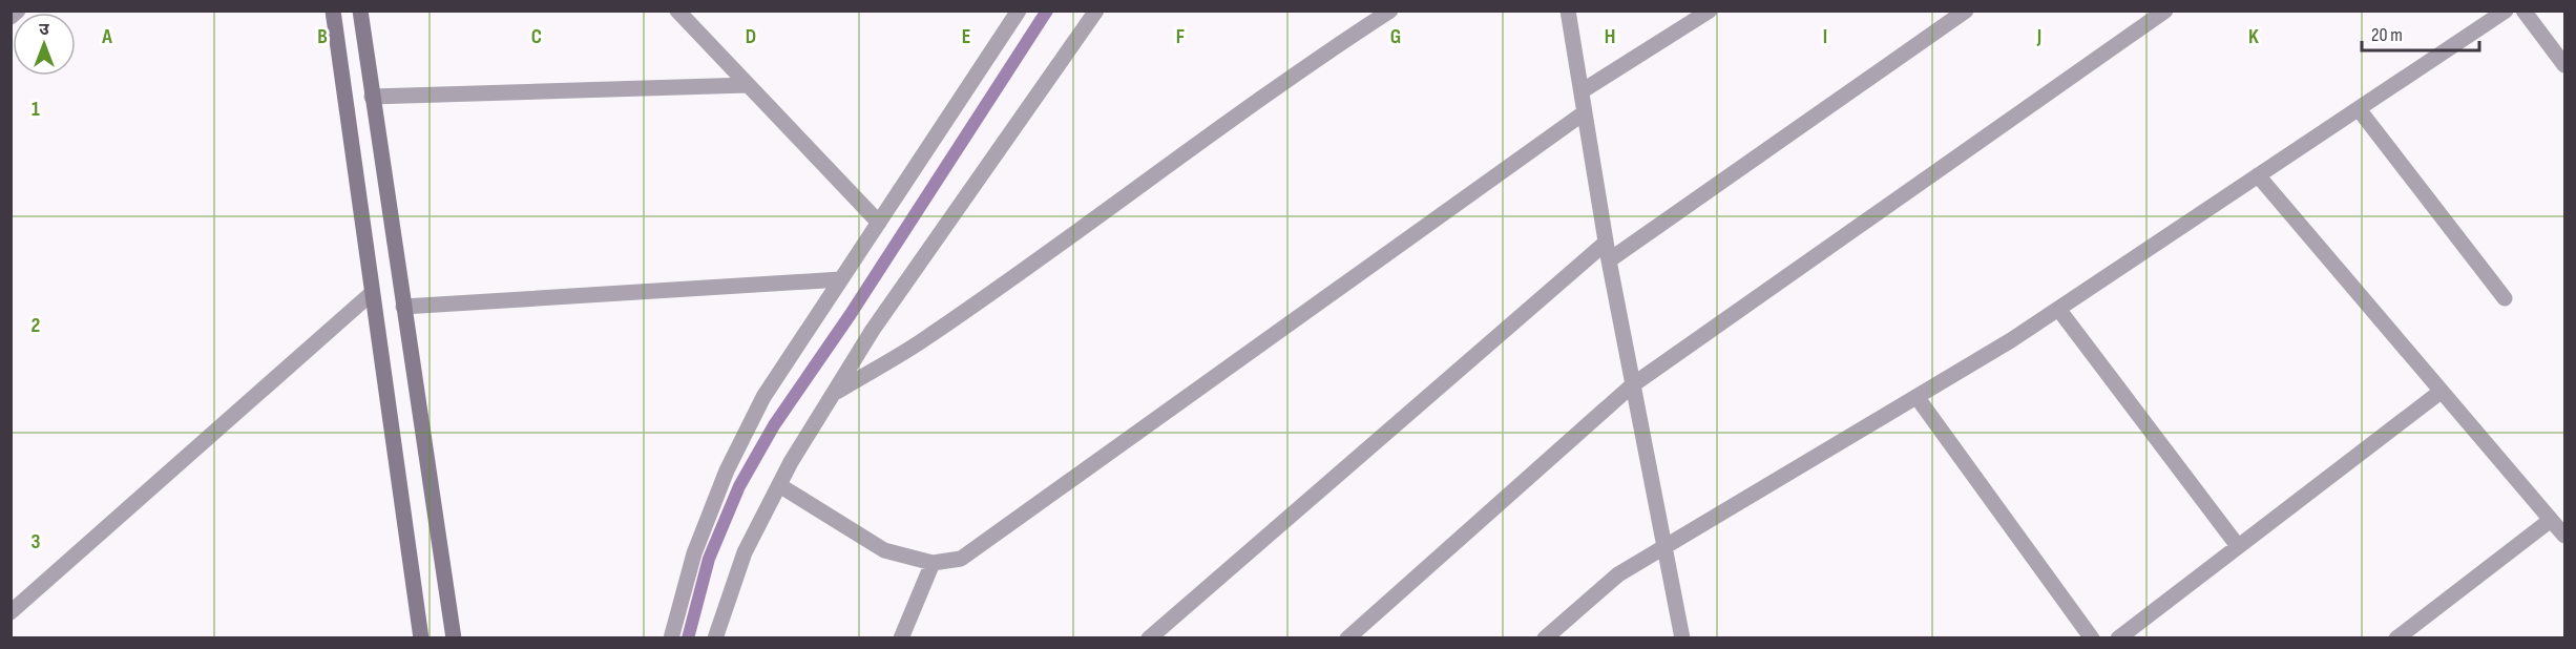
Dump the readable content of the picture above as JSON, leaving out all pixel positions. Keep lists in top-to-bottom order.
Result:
{
  "scale_bar": "20 m",
  "north": "top",
  "grid": {
    "columns": [
      "A",
      "B",
      "C",
      "D",
      "E",
      "F",
      "G",
      "H",
      "I",
      "J",
      "K"
    ],
    "rows": ["1", "2", "3"]
  }
}
